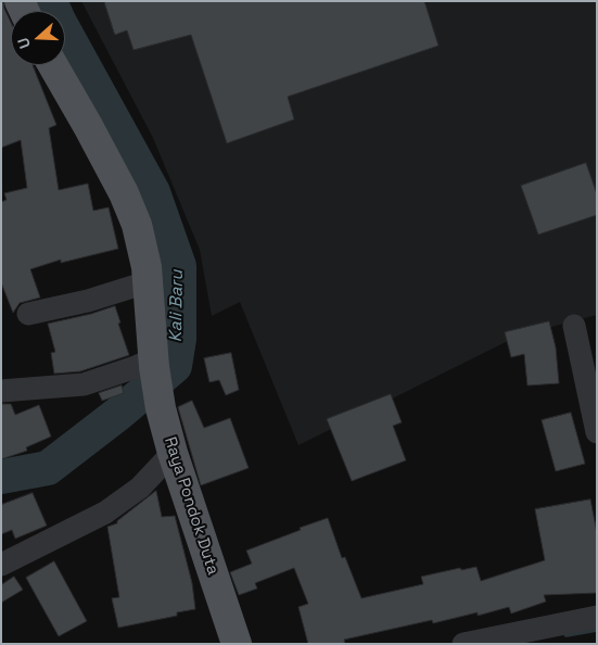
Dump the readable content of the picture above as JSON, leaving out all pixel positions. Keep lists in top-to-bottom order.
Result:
{
  "streets": {
    "main road": ["Raya Pondok Duta"]
  },
  "water": ["Kali Baru"],
  "north": "left"
}
